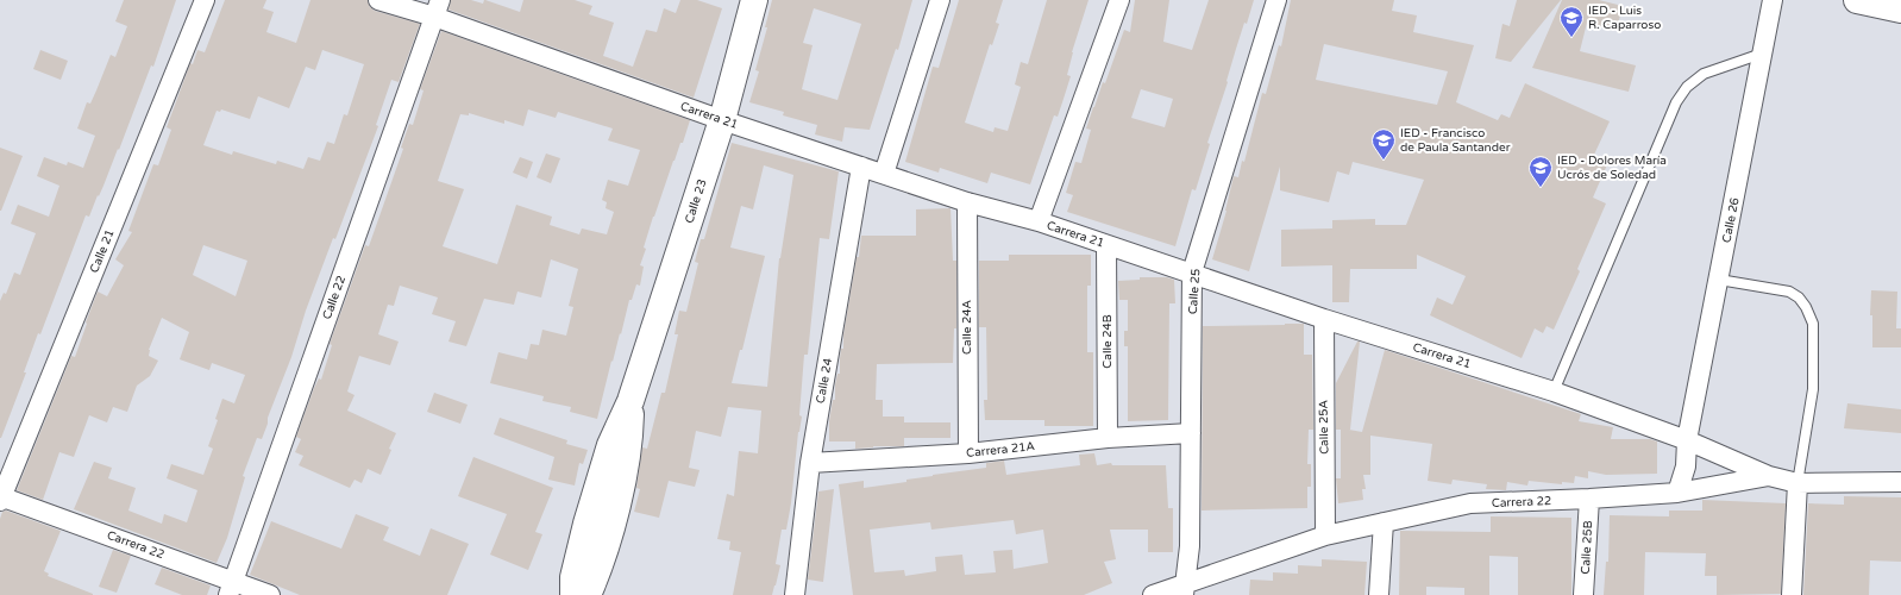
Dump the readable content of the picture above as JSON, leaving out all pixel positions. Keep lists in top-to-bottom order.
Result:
{
  "streets": {
    "street": [
      "Carrera 21",
      "Calle 23",
      "Calle 26",
      "Calle 21",
      "Calle 25",
      "Calle 22",
      "Calle 24A",
      "Calle 24B",
      "Calle 24",
      "Calle 25A",
      "Carrera 21A",
      "Carrera 22",
      "Calle 25B"
    ]
  },
  "crossings": [
    ["Carrera 21", "Calle 23"],
    ["Carrera 21", "Calle 26"],
    ["Carrera 21", "Calle 25"],
    ["Carrera 21", "Calle 22"],
    ["Carrera 21", "Calle 24A"],
    ["Carrera 21", "Calle 24B"],
    ["Carrera 21", "Calle 24"],
    ["Carrera 21", "Calle 25A"],
    ["Carrera 21", "Carrera 22"],
    ["Calle 26", "Carrera 22"],
    ["Calle 21", "Carrera 22"],
    ["Calle 25", "Carrera 21A"],
    ["Calle 25", "Carrera 22"],
    ["Calle 22", "Carrera 22"],
    ["Calle 24A", "Carrera 21A"],
    ["Calle 24B", "Carrera 21A"],
    ["Calle 24", "Carrera 21A"],
    ["Calle 25A", "Carrera 22"],
    ["Carrera 22", "Calle 25B"]
  ],
  "places": {
    "school or university": ["IED - Luis R. Caparroso", "IED - Francisco de Paula Santander", "IED - Dolores María Ucrós de Soledad"]
  }
}
